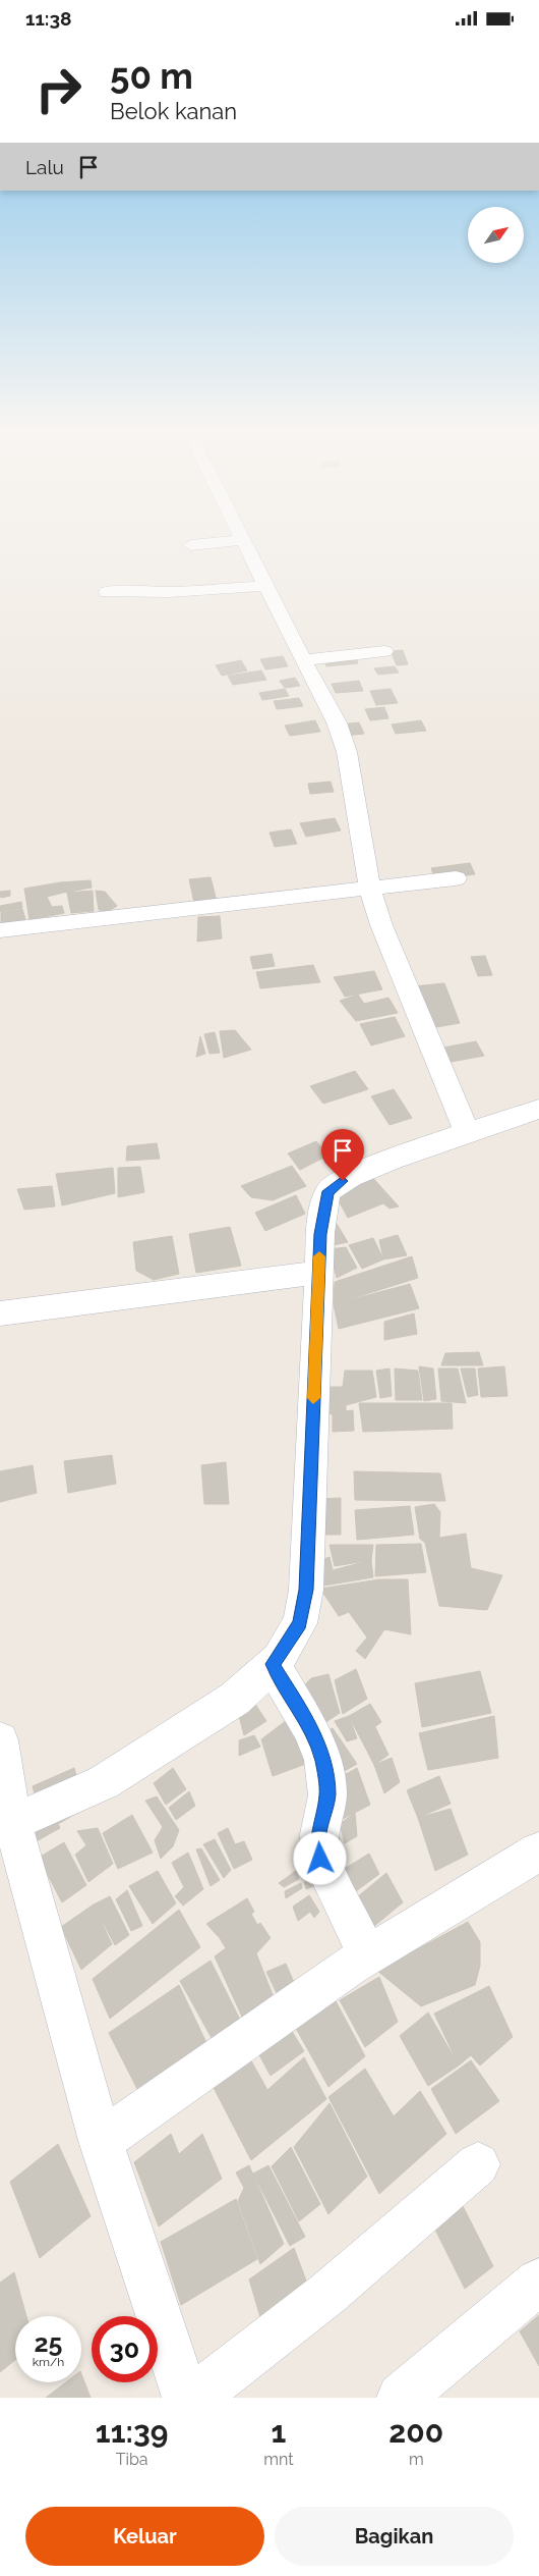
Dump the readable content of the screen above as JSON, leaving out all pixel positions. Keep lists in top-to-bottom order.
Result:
{
  "north": "top right",
  "page": {
    "status": "11:38",
    "turn": ["50 m", "Belok kanan"],
    "then": "Lalu",
    "speed": "25 km/h",
    "limit": "30",
    "eta": [
      "11:39",
      "Tiba",
      "1",
      "mnt",
      "200",
      "m"
    ],
    "buttons": ["Keluar", "Bagikan"]
  }
}
